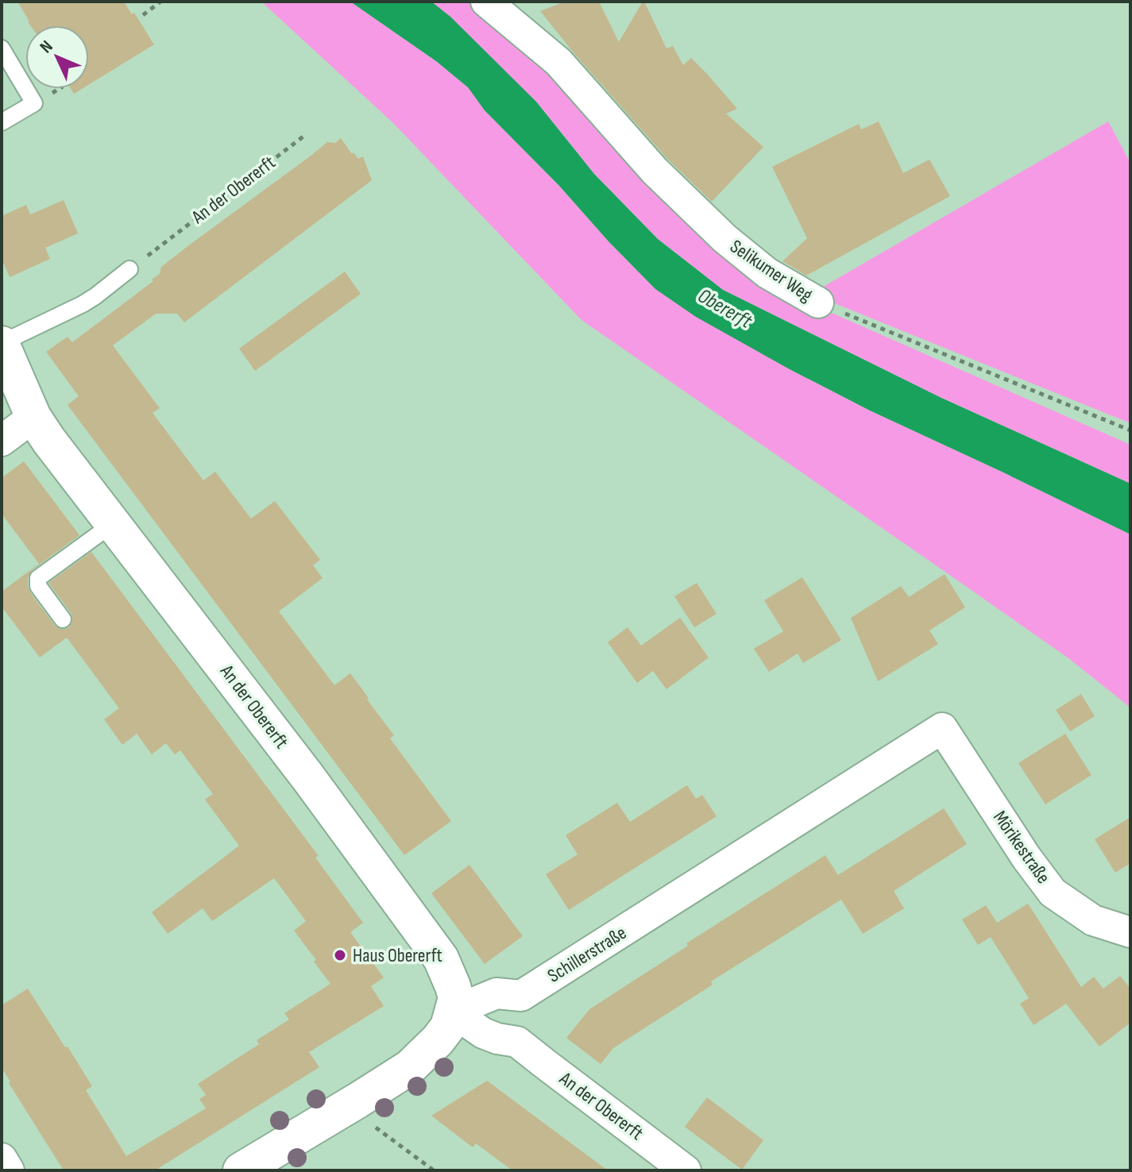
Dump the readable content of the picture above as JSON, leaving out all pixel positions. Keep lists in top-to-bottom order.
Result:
{
  "streets": {
    "street": [
      "An der Obererft",
      "Selikumer Weg",
      "Mörikestraße",
      "Schillerstraße"
    ]
  },
  "crossings": [
    ["Mörikestraße", "Schillerstraße"]
  ],
  "water": ["Obererft"],
  "places": ["Haus Obererft"],
  "north": "top left"
}
